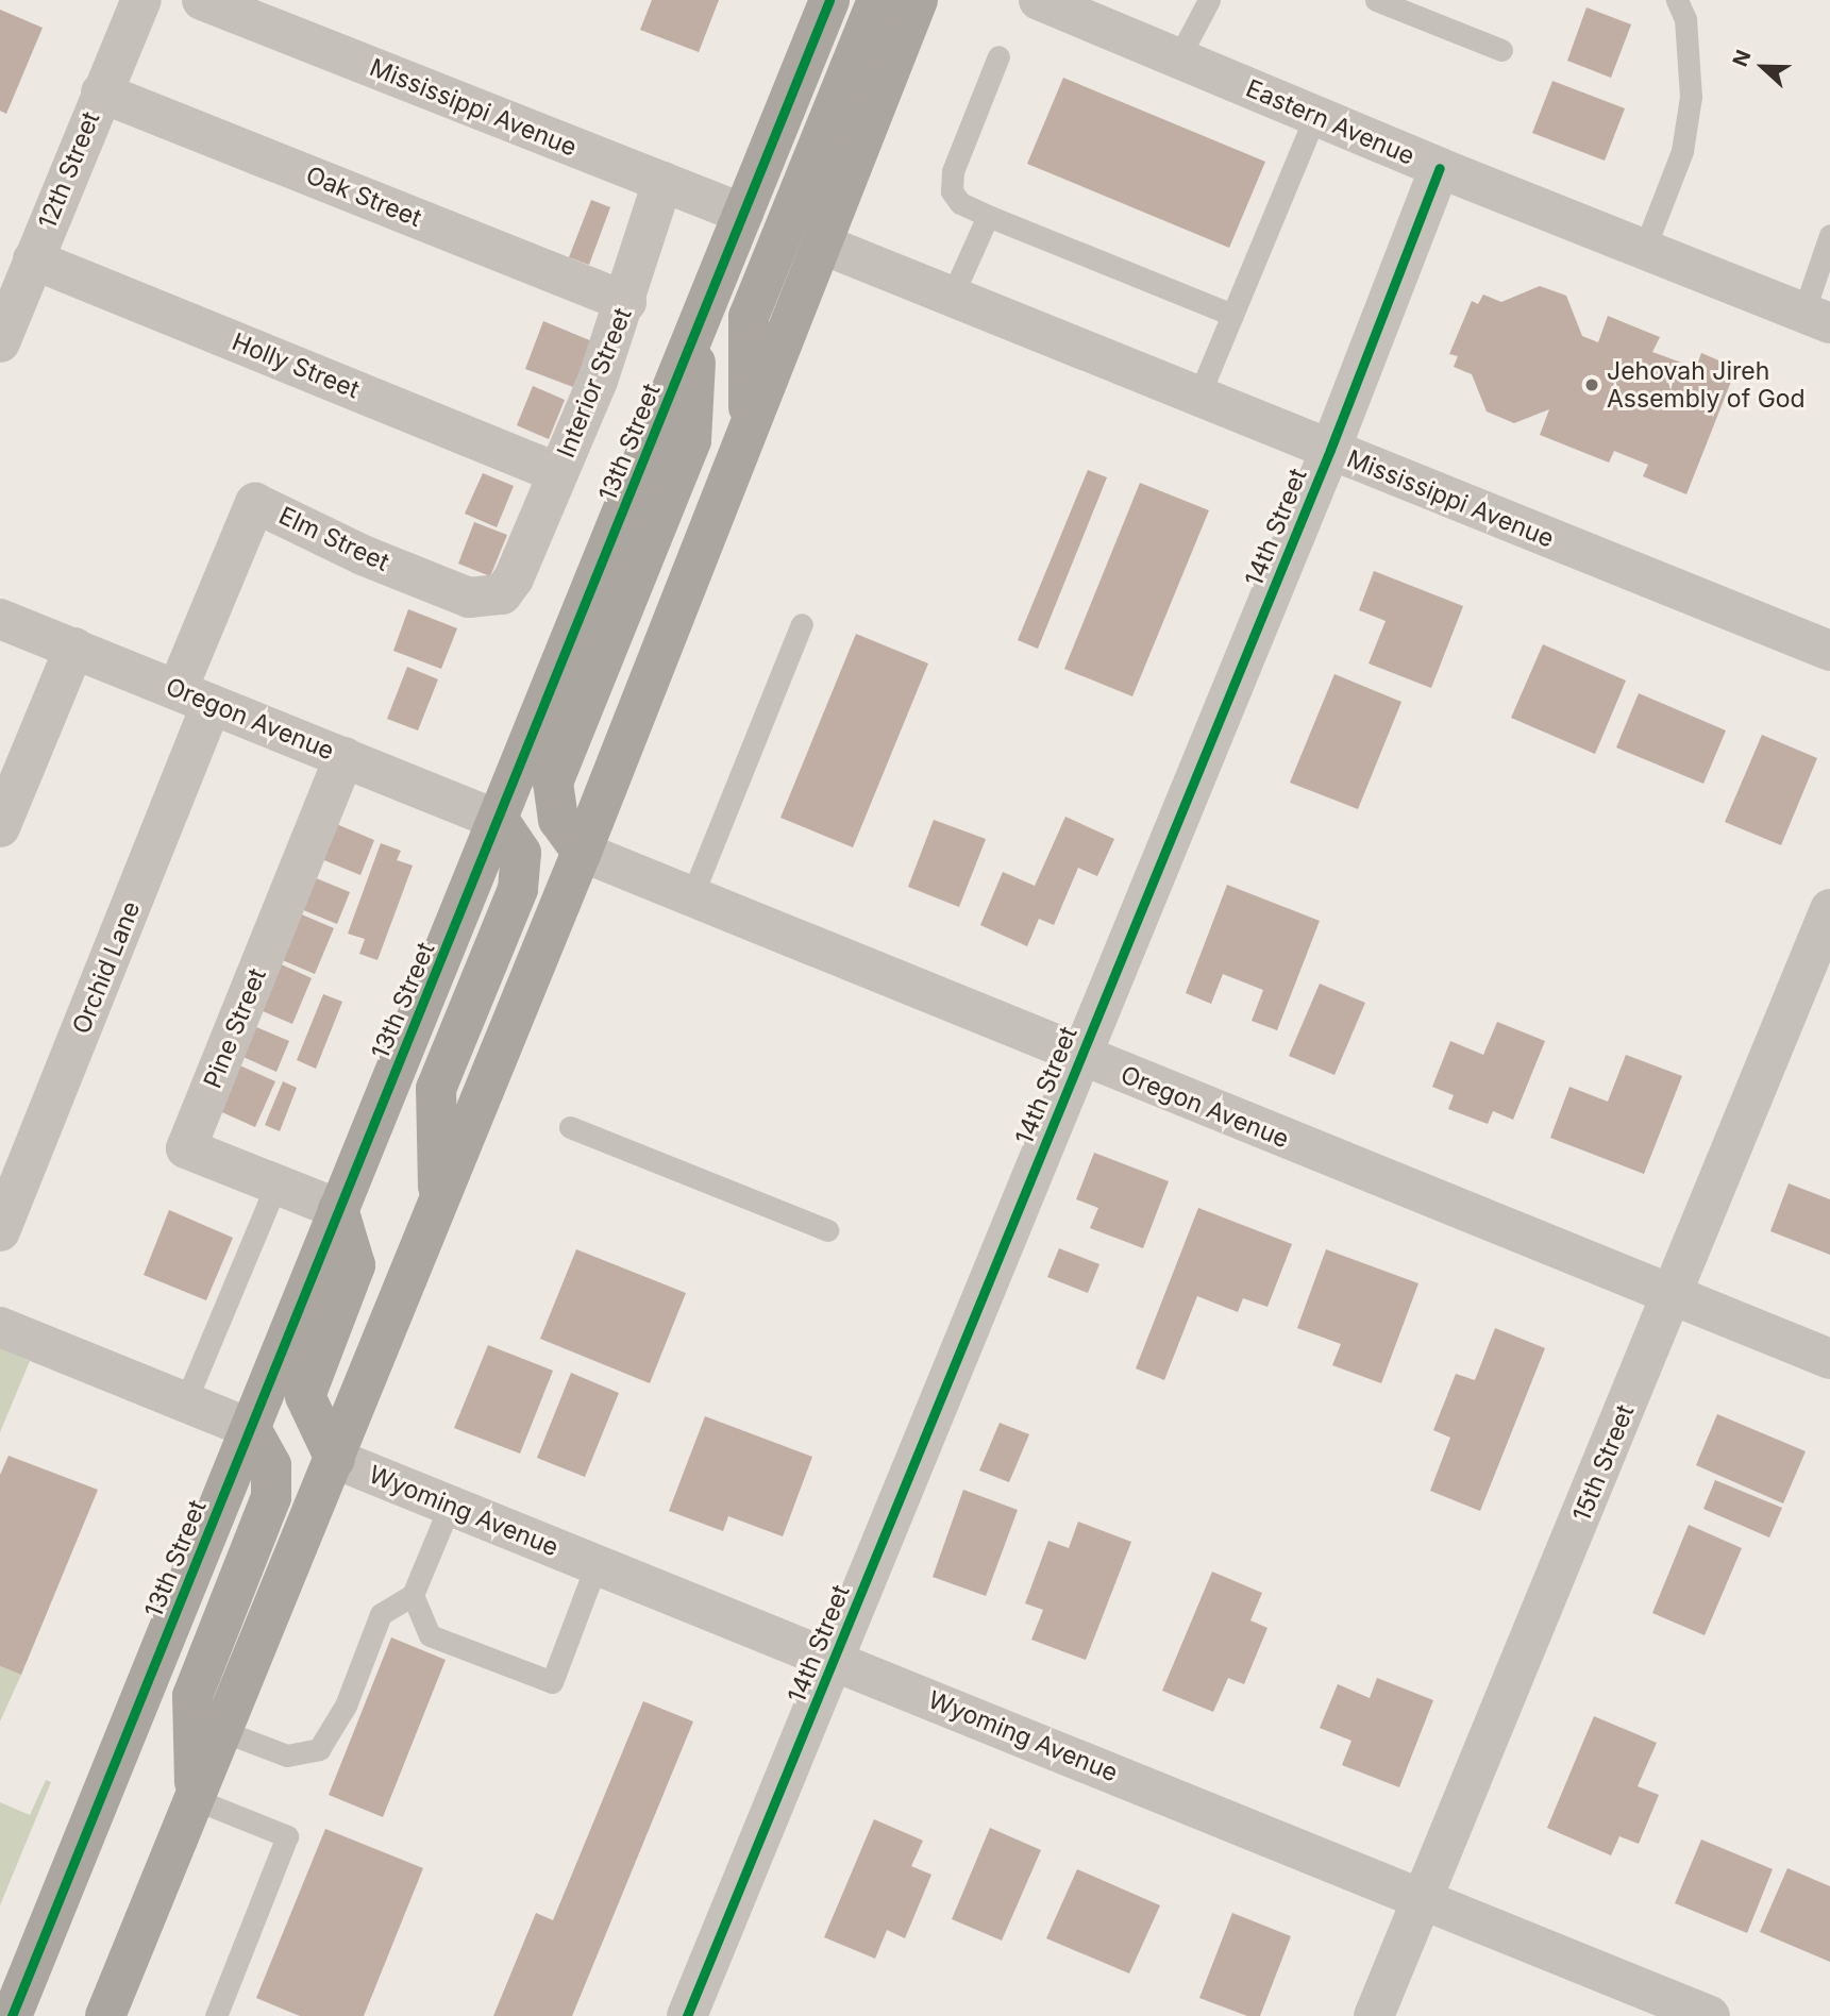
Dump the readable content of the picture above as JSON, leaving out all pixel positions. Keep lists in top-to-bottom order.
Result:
{
  "streets": {
    "highway": ["13th Street"],
    "street": [
      "Mississippi Avenue",
      "Eastern Avenue",
      "12th Street",
      "Oak Street",
      "Holly Street",
      "Interior Street",
      "14th Street",
      "Elm Street",
      "Oregon Avenue",
      "Orchid Lane",
      "Pine Street",
      "15th Street",
      "Wyoming Avenue"
    ]
  },
  "crossings": [
    ["Mississippi Avenue", "Interior Street"],
    ["Mississippi Avenue", "13th Street"],
    ["Mississippi Avenue", "14th Street"],
    ["Eastern Avenue", "14th Street"],
    ["12th Street", "Oak Street"],
    ["12th Street", "Holly Street"],
    ["Oak Street", "Interior Street"],
    ["Holly Street", "Interior Street"],
    ["Interior Street", "Elm Street"],
    ["13th Street", "Oregon Avenue"],
    ["13th Street", "Pine Street"],
    ["14th Street", "Oregon Avenue"],
    ["14th Street", "Wyoming Avenue"],
    ["Elm Street", "Oregon Avenue"],
    ["Elm Street", "Orchid Lane"],
    ["Oregon Avenue", "Orchid Lane"],
    ["Oregon Avenue", "Pine Street"],
    ["Oregon Avenue", "15th Street"],
    ["15th Street", "Wyoming Avenue"]
  ],
  "places": ["Jehovah Jireh Assembly of God"],
  "north": "left"
}
